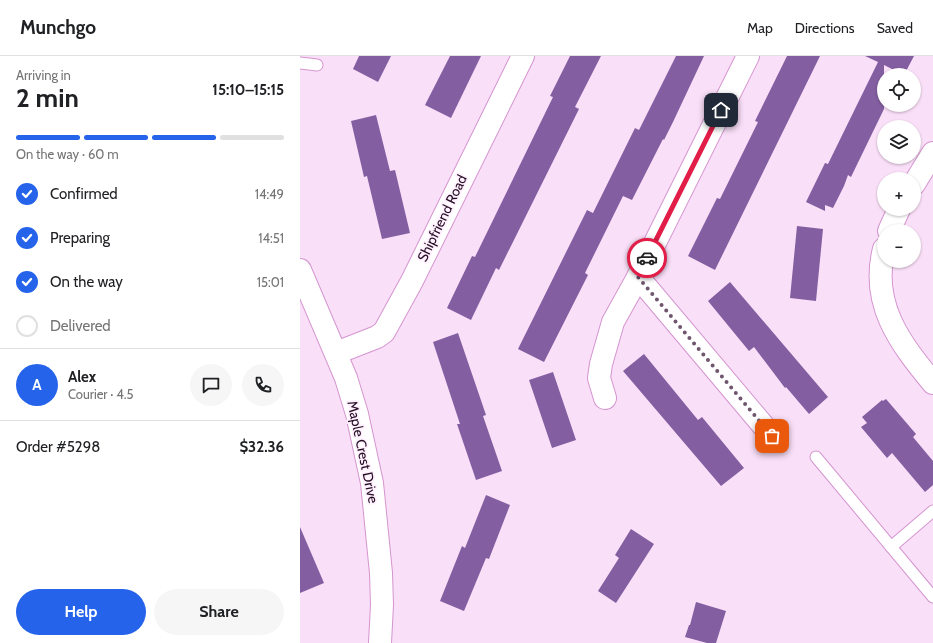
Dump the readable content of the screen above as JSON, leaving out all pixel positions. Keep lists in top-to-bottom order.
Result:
{
  "streets": {
    "street": ["Shipfriend Road", "Maple Crest Drive"]
  },
  "crossings": [
    ["Shipfriend Road", "Maple Crest Drive"]
  ],
  "page": {
    "header": "Munchgo",
    "nav": ["Map", "Directions", "Saved"],
    "heading": ["2 min", "Arriving in", "15:10–15:15"],
    "panel": [
      "Alex",
      "Courier · 4.5",
      "Order #5298",
      "$32.36"
    ],
    "map_buttons": ["+", "−"],
    "bar": "On the way · 60 m",
    "list": [
      ["Confirmed", "14:49"],
      ["Preparing", "14:51"],
      ["On the way", "15:01"],
      "Delivered"
    ],
    "round": "A",
    "buttons": ["Help", "Share"]
  }
}
